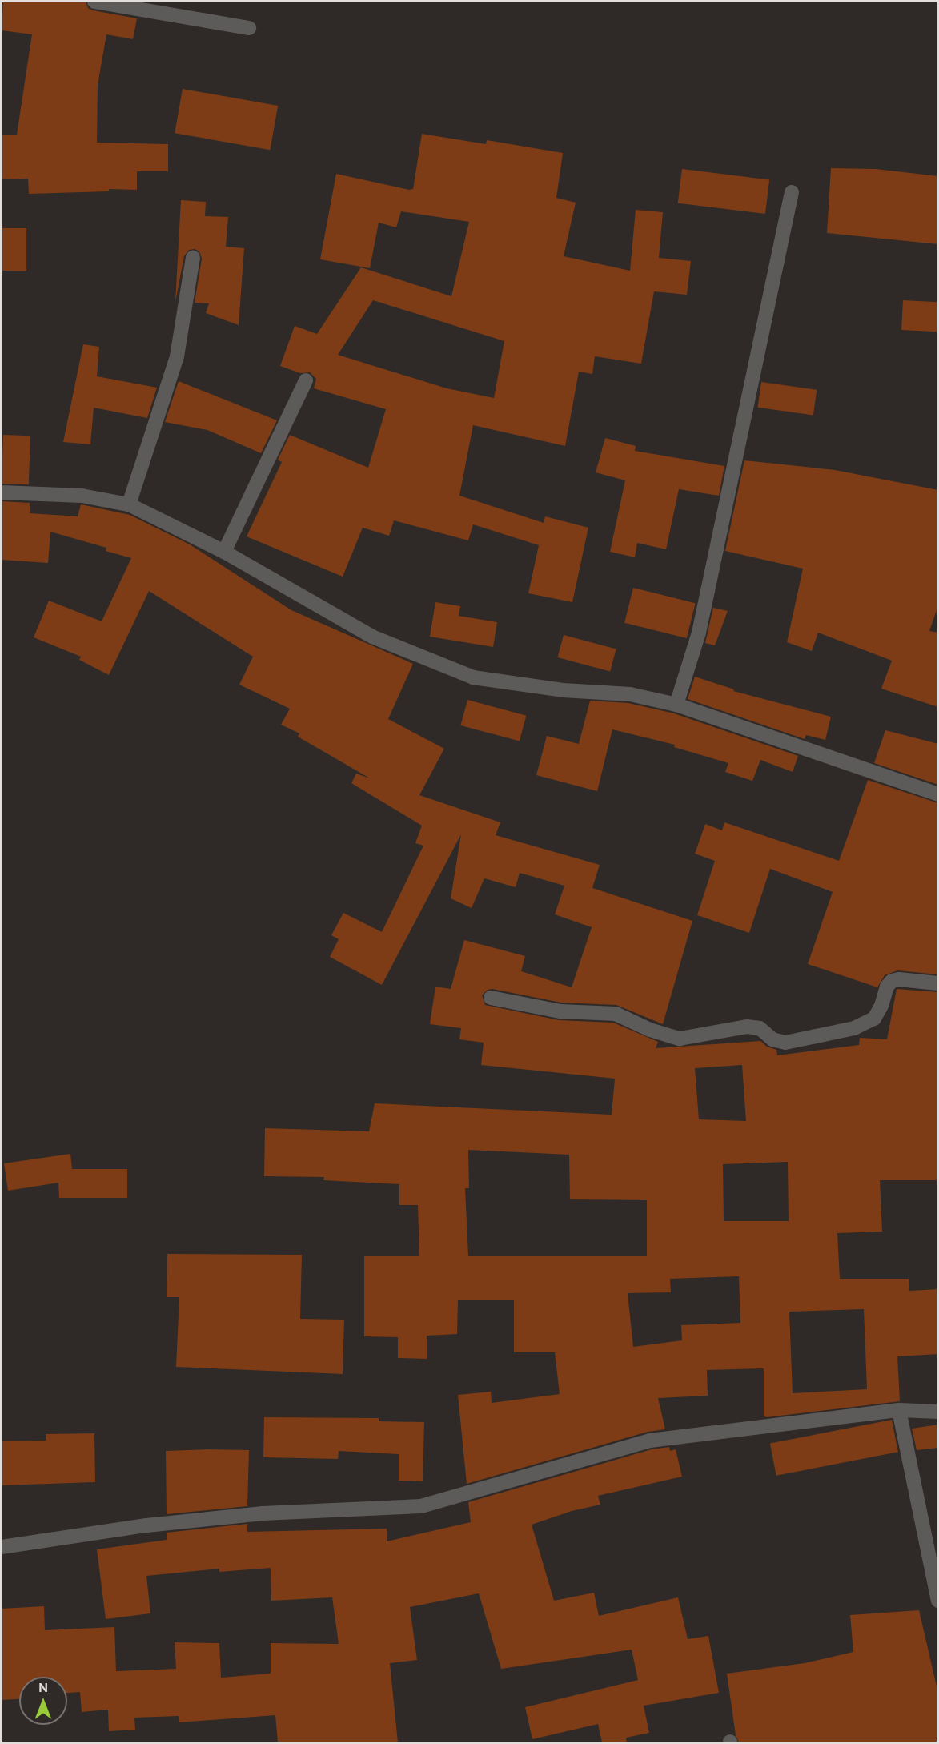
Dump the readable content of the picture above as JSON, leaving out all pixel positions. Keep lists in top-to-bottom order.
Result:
{
  "north": "top"
}
